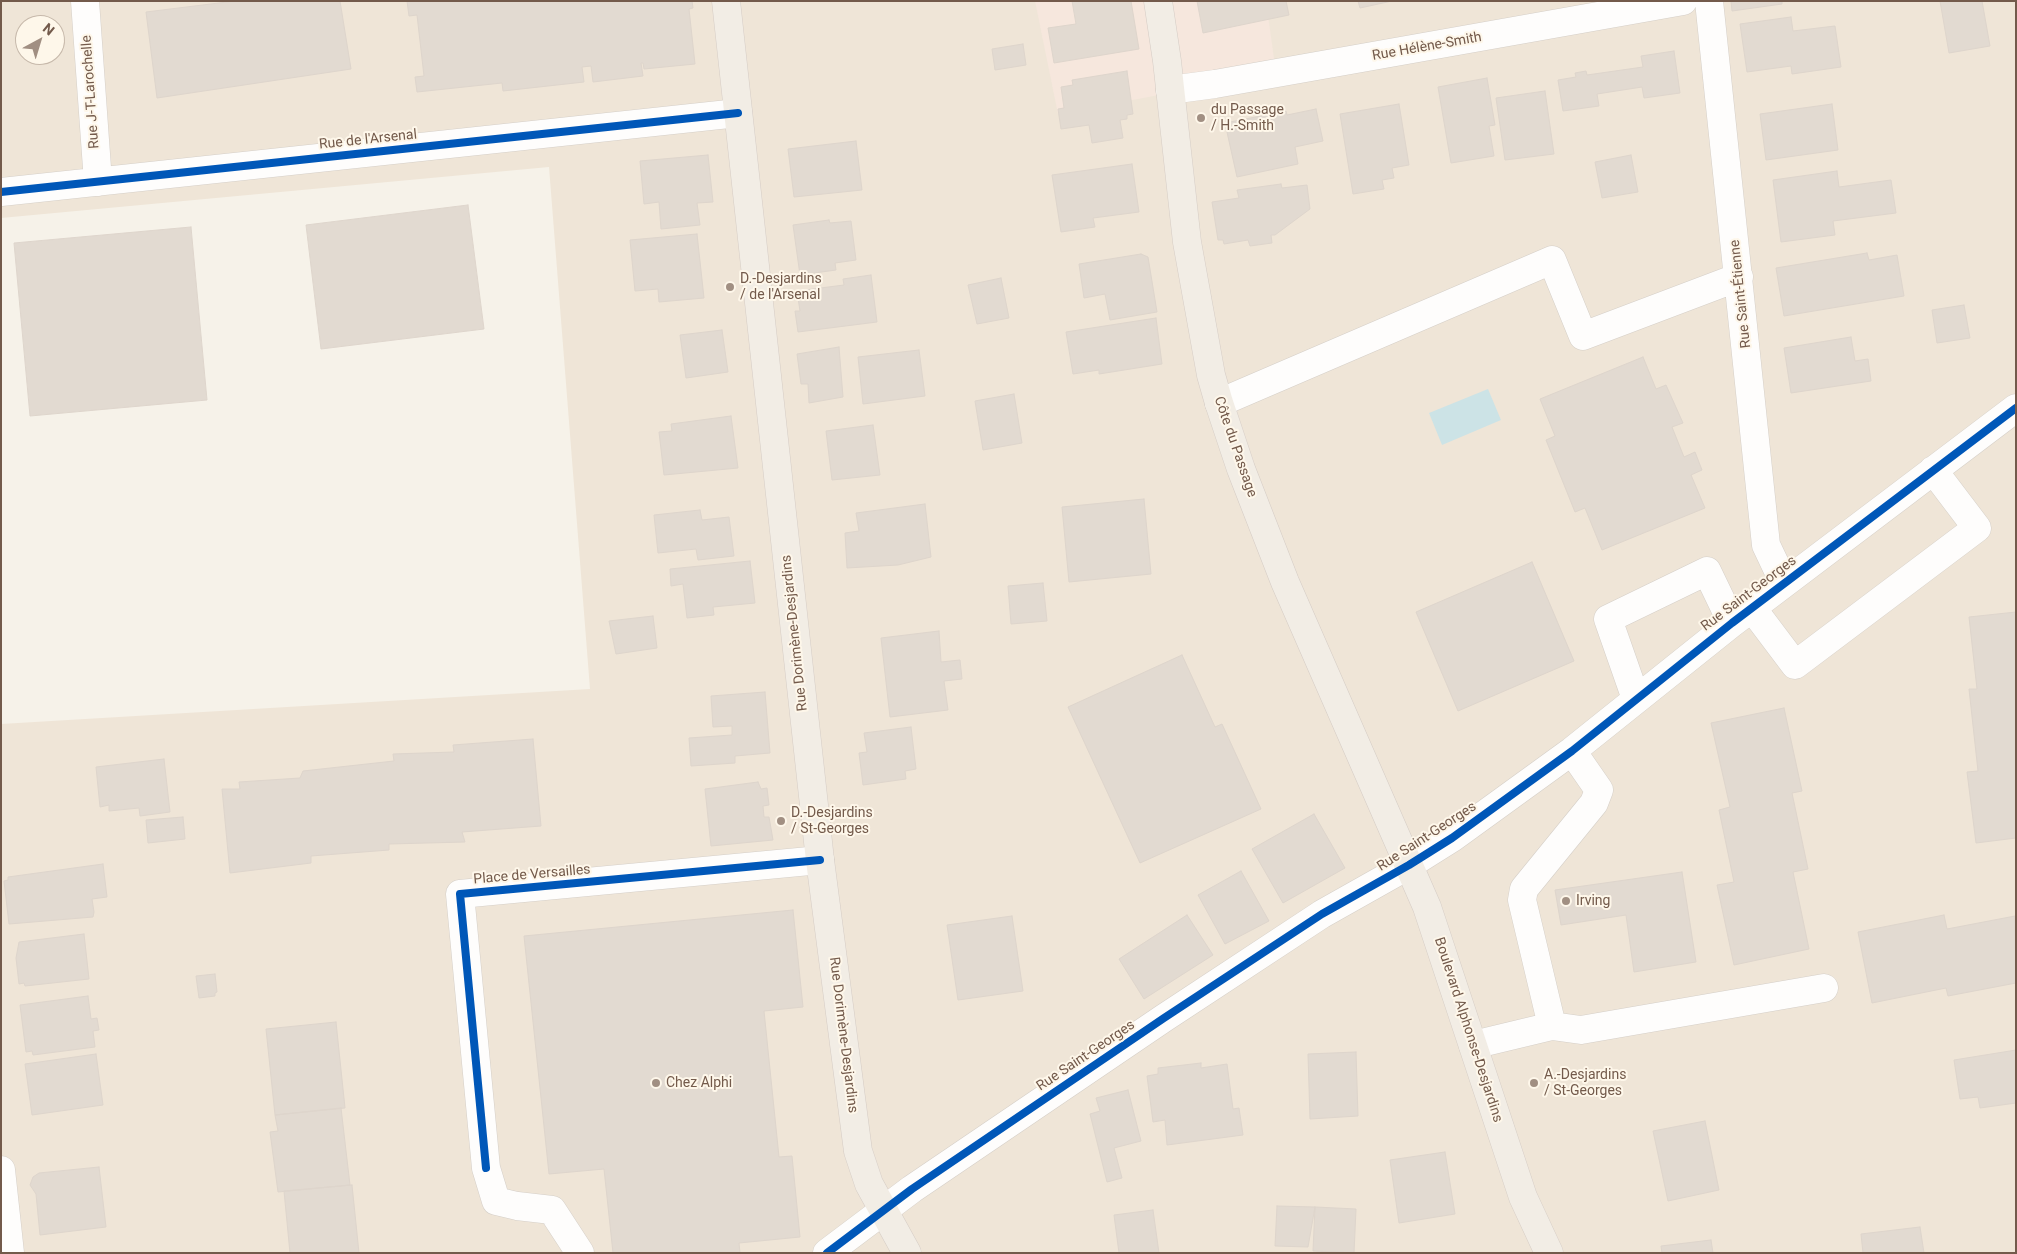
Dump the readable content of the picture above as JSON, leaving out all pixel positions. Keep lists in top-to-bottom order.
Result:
{
  "streets": {
    "main road": ["Côte du Passage", "Rue Dorimène-Desjardins", "Boulevard Alphonse-Desjardins"],
    "street": [
      "Rue Hélène-Smith",
      "Rue J-T-Larochelle",
      "Rue de l'Arsenal",
      "Rue Saint-Étienne",
      "Rue Saint-Georges",
      "Place de Versailles"
    ]
  },
  "crossings": [
    ["Rue Hélène-Smith", "Côte du Passage"],
    ["Rue J-T-Larochelle", "Rue de l'Arsenal"],
    ["Rue de l'Arsenal", "Rue Dorimène-Desjardins"],
    ["Rue Saint-Étienne", "Rue Saint-Georges"],
    ["Côte du Passage", "Rue Saint-Georges"],
    ["Côte du Passage", "Boulevard Alphonse-Desjardins"],
    ["Rue Saint-Georges", "Rue Dorimène-Desjardins"],
    ["Rue Saint-Georges", "Boulevard Alphonse-Desjardins"],
    ["Rue Dorimène-Desjardins", "Place de Versailles"]
  ],
  "places": [
    "du Passage / H.-Smith",
    "D.-Desjardins / de l'Arsenal",
    "D.-Desjardins / St-Georges",
    "Irving",
    "Chez Alphi",
    "A.-Desjardins / St-Georges"
  ],
  "north": "top right"
}
